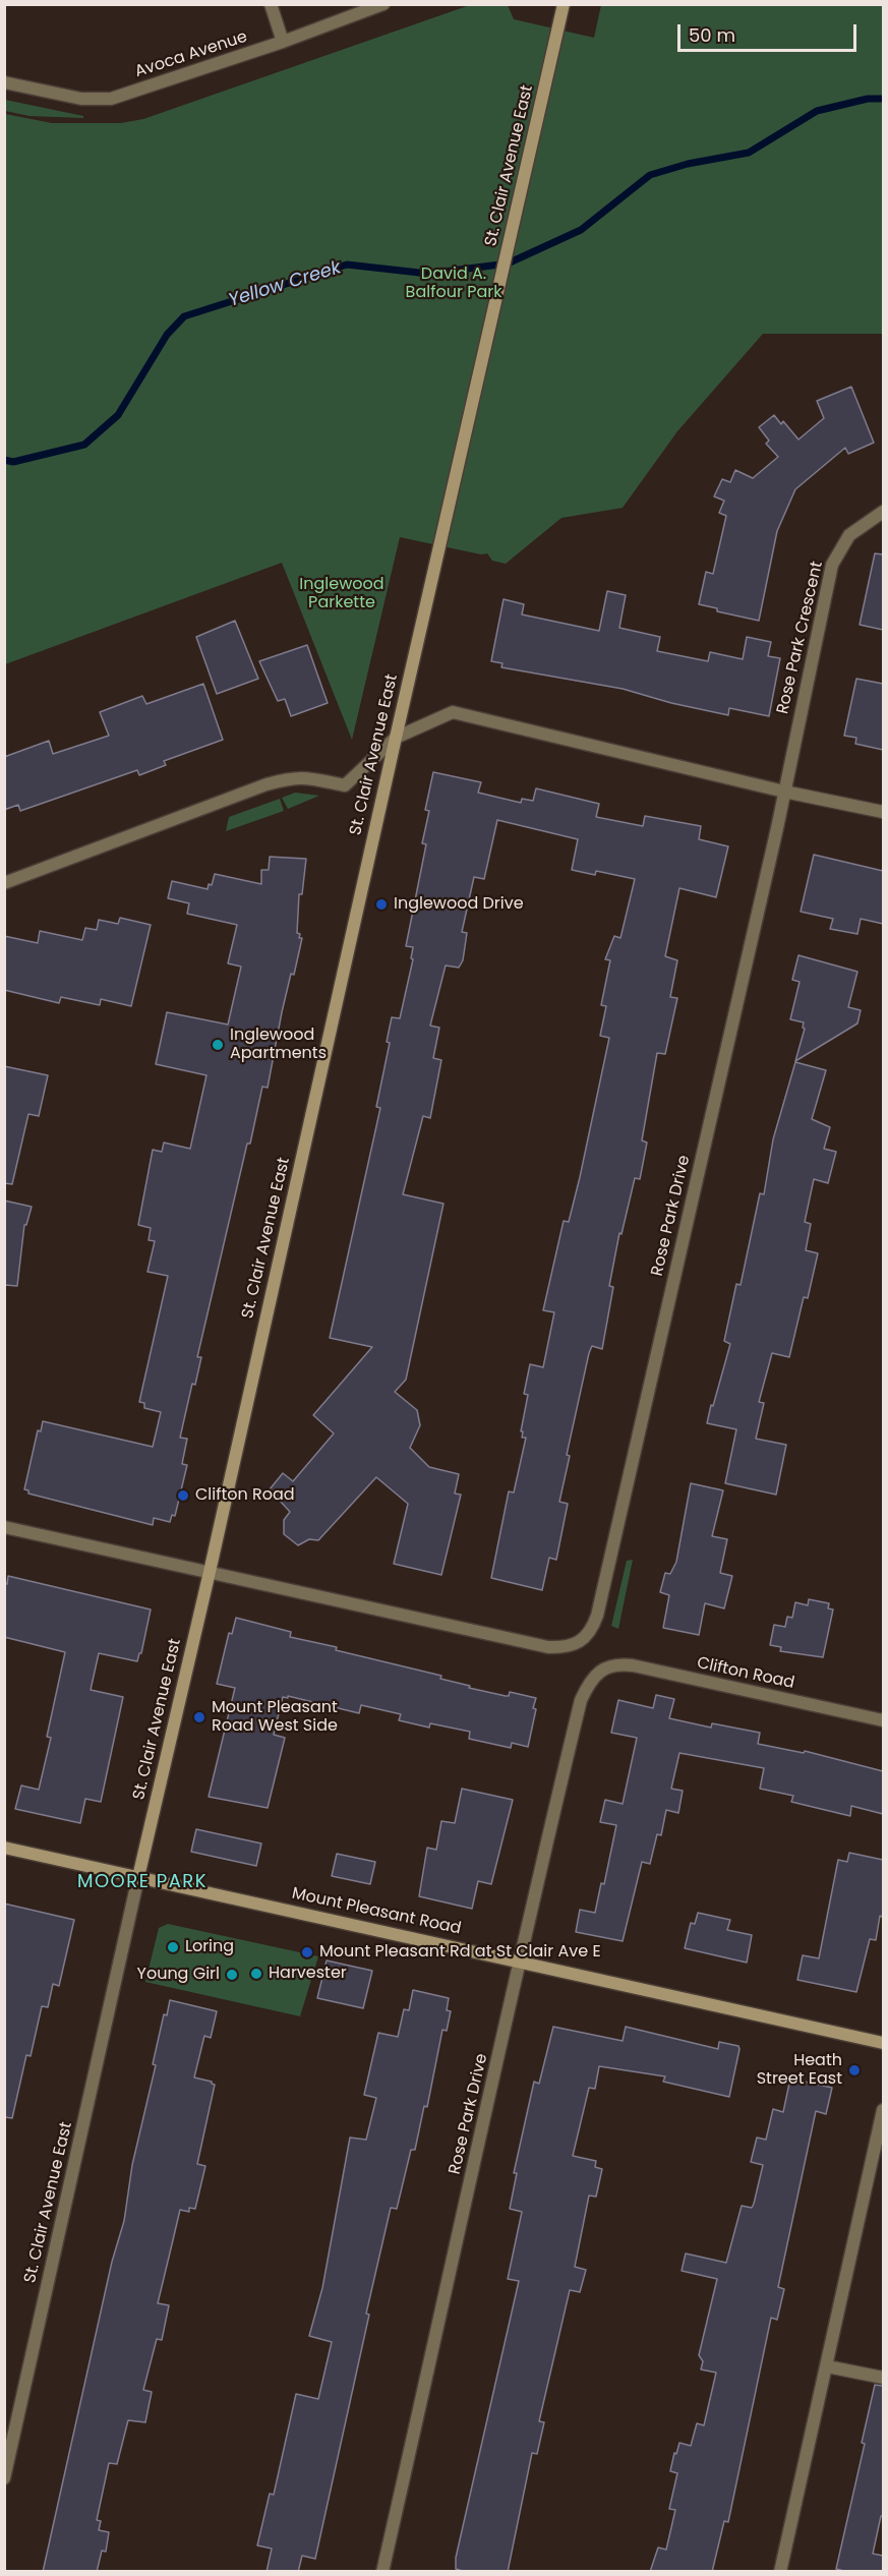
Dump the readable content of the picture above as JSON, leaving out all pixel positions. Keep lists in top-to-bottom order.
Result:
{
  "streets": {
    "main road": ["St. Clair Avenue East", "Mount Pleasant Road"],
    "street": [
      "Avoca Avenue",
      "Rose Park Crescent",
      "Rose Park Drive",
      "Clifton Road"
    ]
  },
  "crossings": [
    ["St. Clair Avenue East", "Rose Park Drive"],
    ["St. Clair Avenue East", "Mount Pleasant Road"],
    ["Rose Park Crescent", "Rose Park Drive"],
    ["Rose Park Drive", "Clifton Road"],
    ["Rose Park Drive", "Mount Pleasant Road"]
  ],
  "districts": ["MOORE PARK"],
  "water": ["Yellow Creek"],
  "parks": ["David A. Balfour Park", "Inglewood Parkette"],
  "places": [
    "Inglewood Drive",
    "Inglewood Apartments",
    "Clifton Road",
    "Mount Pleasant Road West Side",
    "Loring",
    "Mount Pleasant Rd at St Clair Ave E",
    "Harvester",
    "Young Girl",
    "Heath Street East"
  ],
  "scale_bar": "50 m"
}
